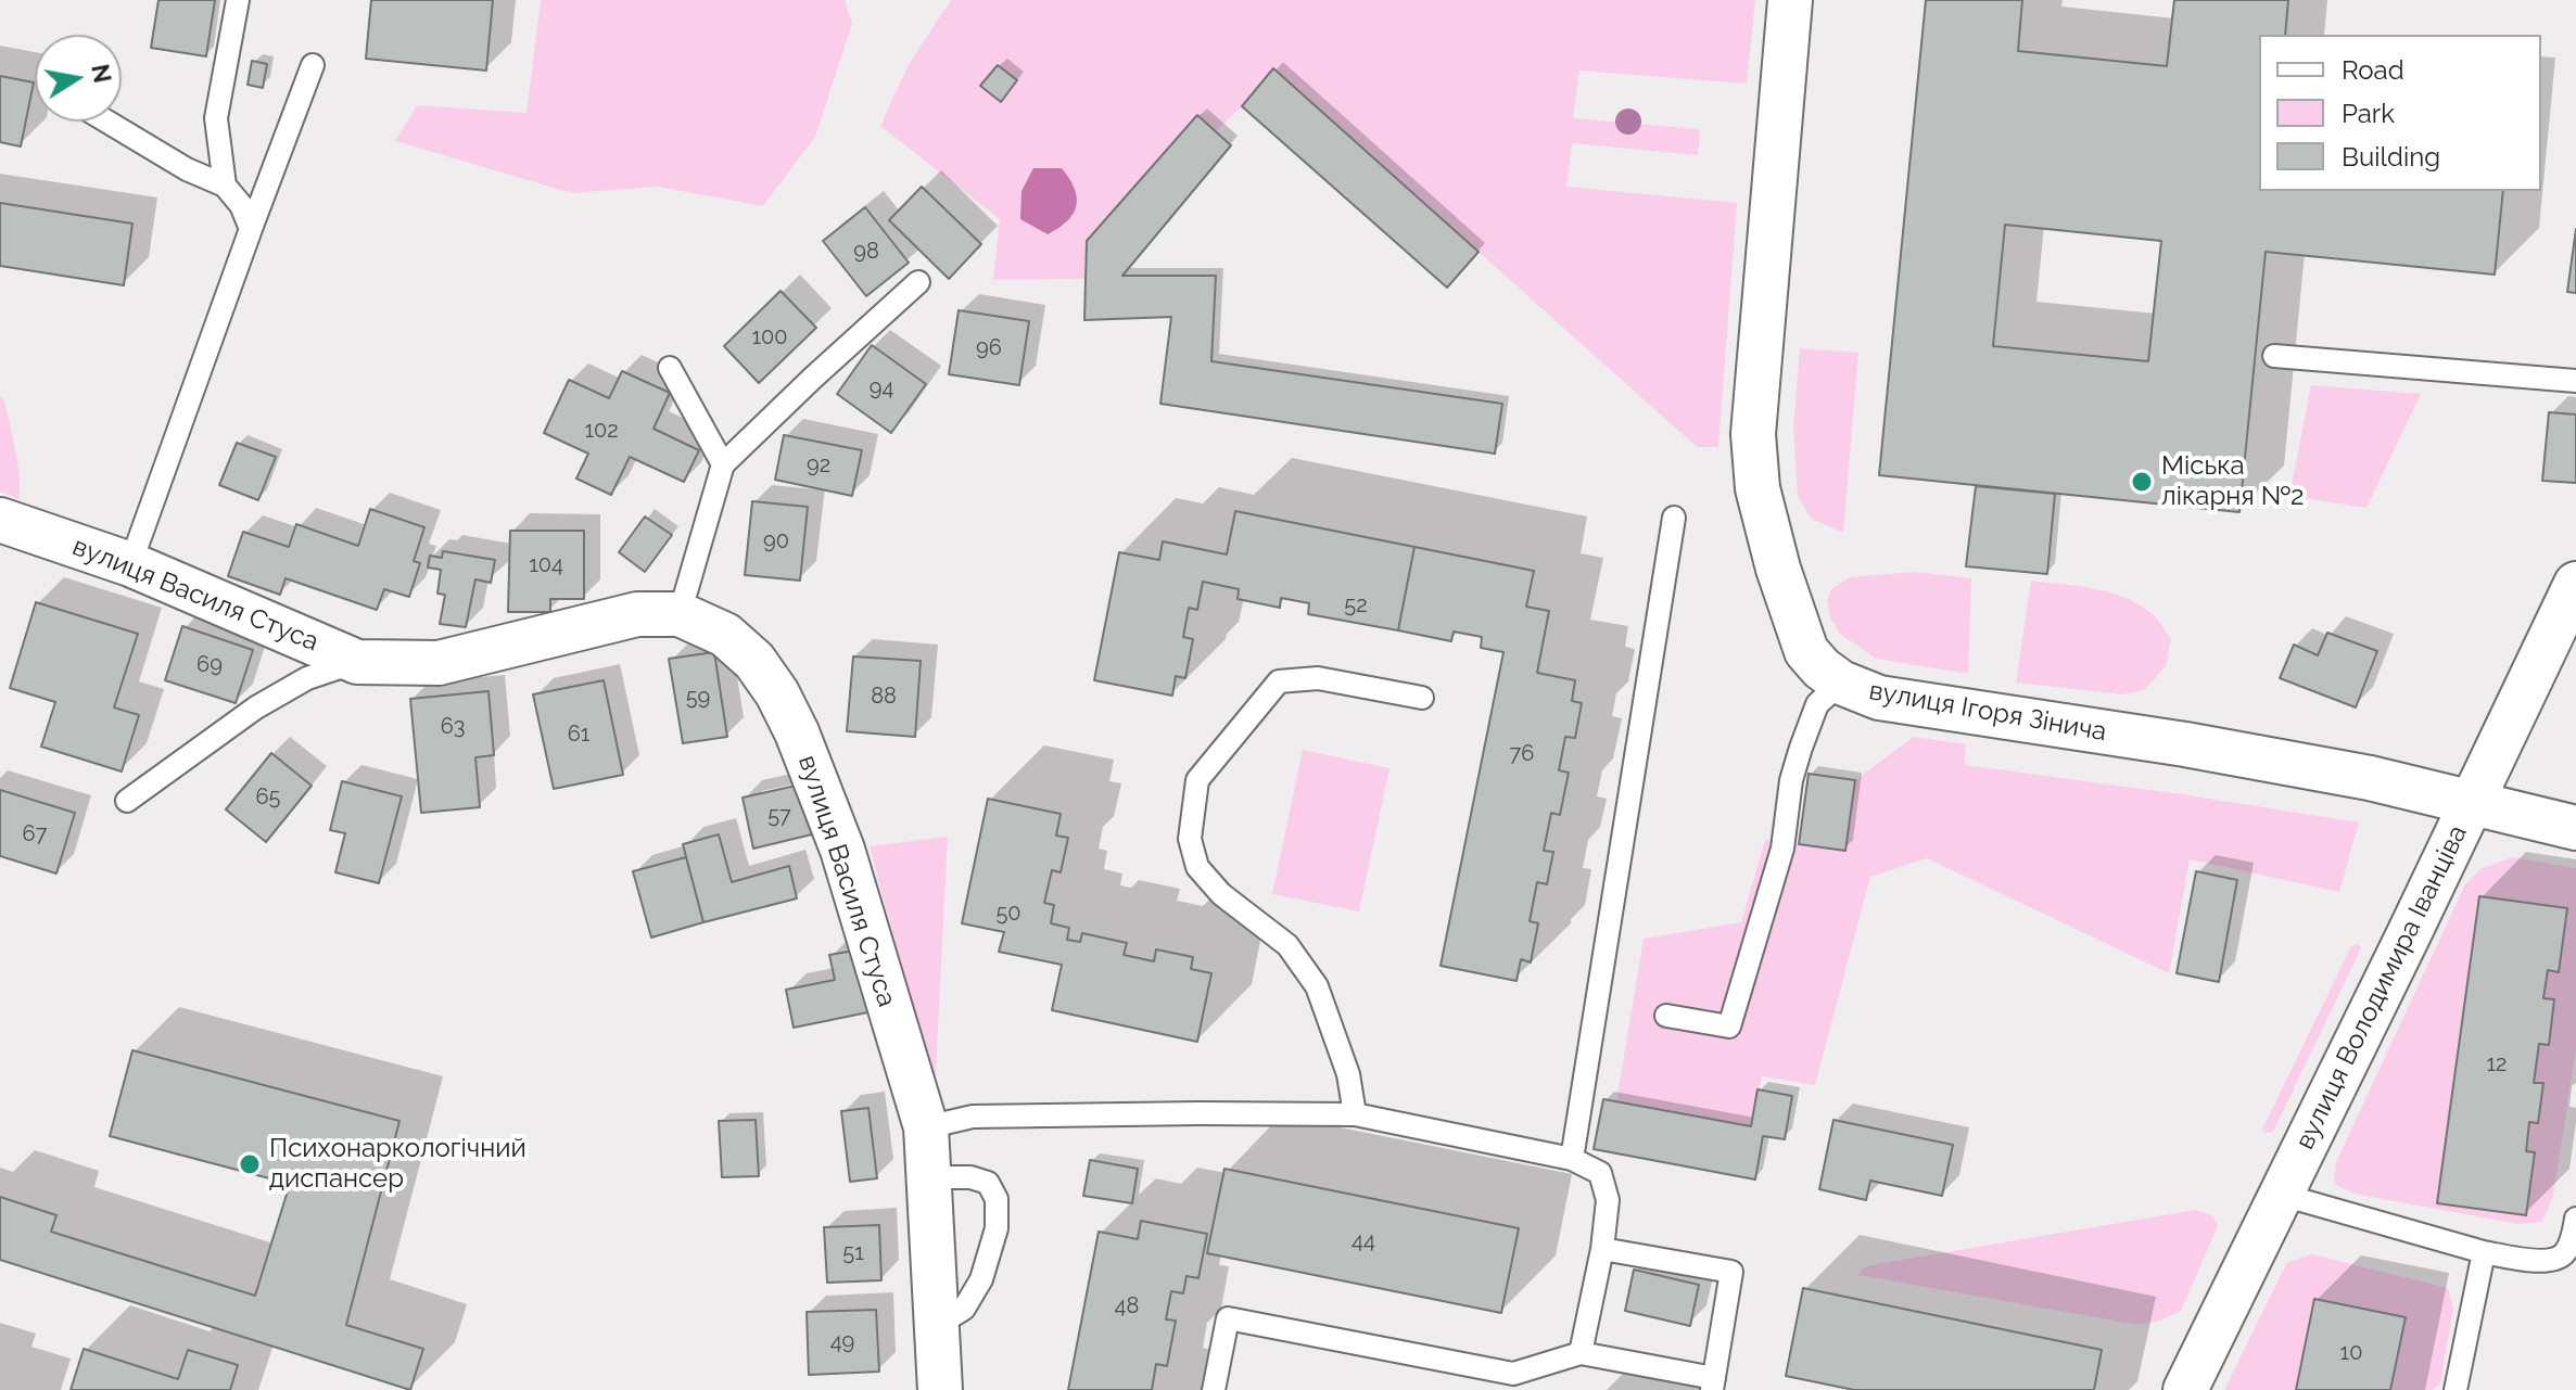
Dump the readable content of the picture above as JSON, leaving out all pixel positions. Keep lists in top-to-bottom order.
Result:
{
  "streets": {
    "street": ["вулиця Василя Стуса", "вулиця Ігоря Зінича", "вулиця Володимира Іванціва"]
  },
  "crossings": [
    ["вулиця Ігоря Зінича", "вулиця Володимира Іванціва"]
  ],
  "places": ["Міська лікарня №2", "Психонаркологічний диспансер"],
  "house_numbers": [
    "98",
    "100",
    "96",
    "94",
    "102",
    "92",
    "90",
    "104",
    "52",
    "69",
    "88",
    "59",
    "63",
    "61",
    "76",
    "65",
    "57",
    "67",
    "50",
    "12",
    "44",
    "51",
    "48",
    "49",
    "10"
  ],
  "legend": ["Road", "Park", "Building"],
  "north": "right"
}
